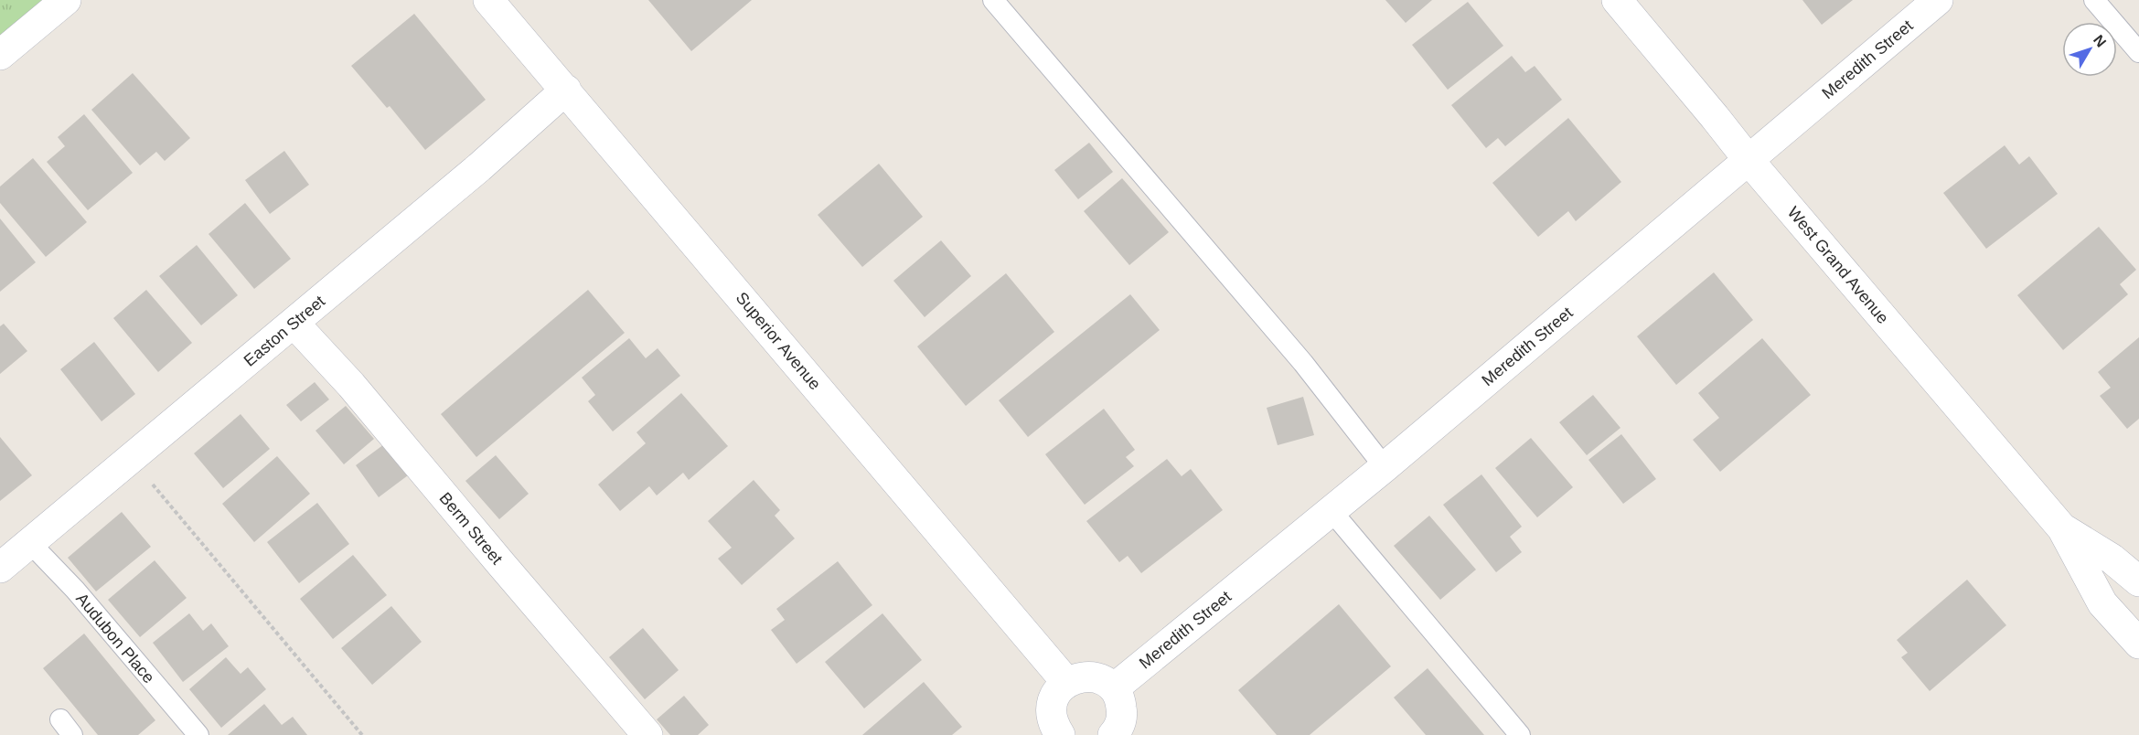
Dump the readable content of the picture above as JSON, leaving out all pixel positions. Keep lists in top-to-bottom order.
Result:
{
  "streets": {
    "street": [
      "Meredith Street",
      "West Grand Avenue",
      "Easton Street",
      "Superior Avenue",
      "Berm Street"
    ],
    "lane": ["Audubon Place"]
  },
  "crossings": [
    ["Meredith Street", "West Grand Avenue"],
    ["Easton Street", "Superior Avenue"],
    ["Easton Street", "Berm Street"],
    ["Easton Street", "Audubon Place"]
  ],
  "north": "top right"
}
